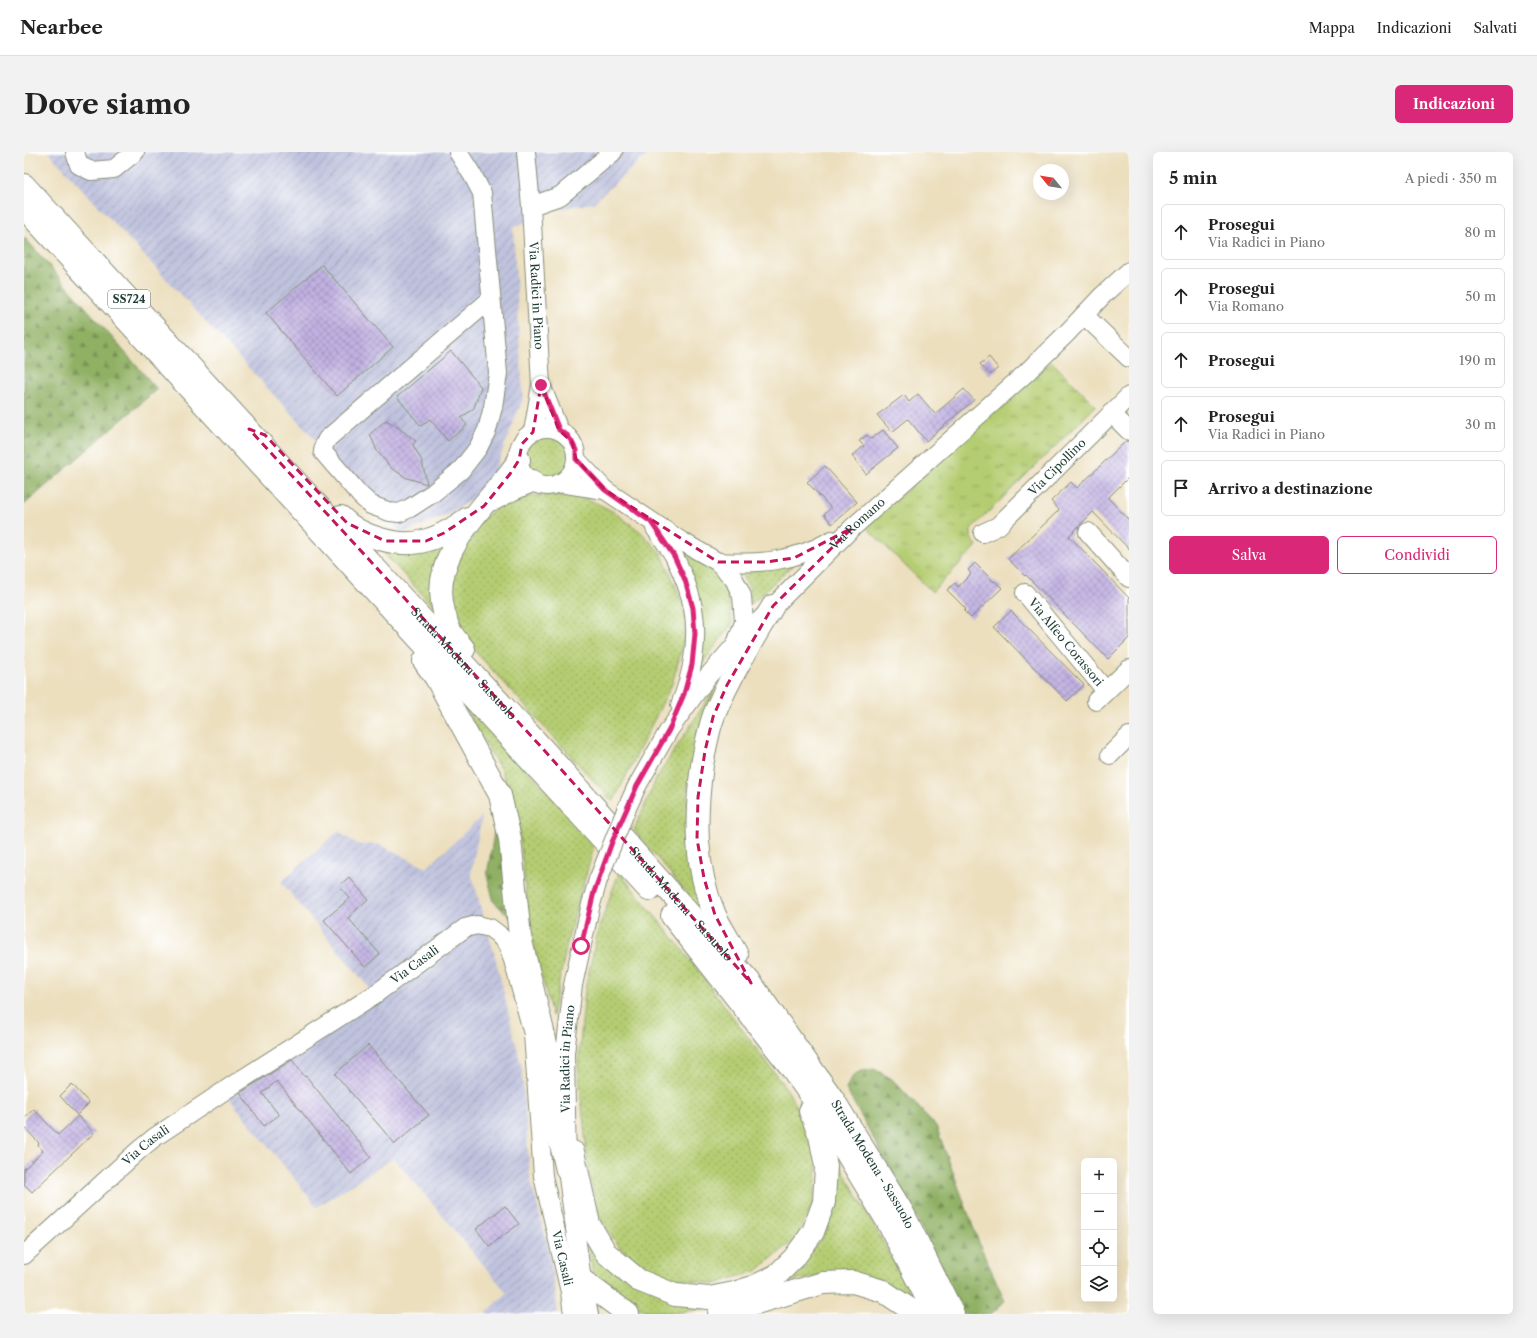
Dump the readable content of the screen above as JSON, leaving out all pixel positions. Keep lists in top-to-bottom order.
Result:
{
  "streets": {
    "highway": ["SS724", "Strada Modena - Sassuolo"],
    "street": [
      "Via Radici in Piano",
      "Via Cipollino",
      "Via Romano",
      "Via Alfeo Corassori",
      "Via Casali"
    ]
  },
  "crossings": [
    ["Via Radici in Piano", "Via Romano"],
    ["SS724", "Strada Modena - Sassuolo"]
  ],
  "north": "top left",
  "page": {
    "header": "Nearbee",
    "nav": ["Mappa", "Indicazioni", "Salvati"],
    "buttons": [
      "Indicazioni",
      ["Salva", "Condividi"]
    ],
    "title": "Dove siamo",
    "heading": ["5 min", "A piedi · 350 m"],
    "list": [
      ["Prosegui", "Via Radici in Piano", "80 m"],
      ["Prosegui", "Via Romano", "50 m"],
      ["Prosegui", "190 m"],
      ["Prosegui", "Via Radici in Piano", "30 m"],
      "Arrivo a destinazione"
    ],
    "map_buttons": ["+", "−"]
  }
}
